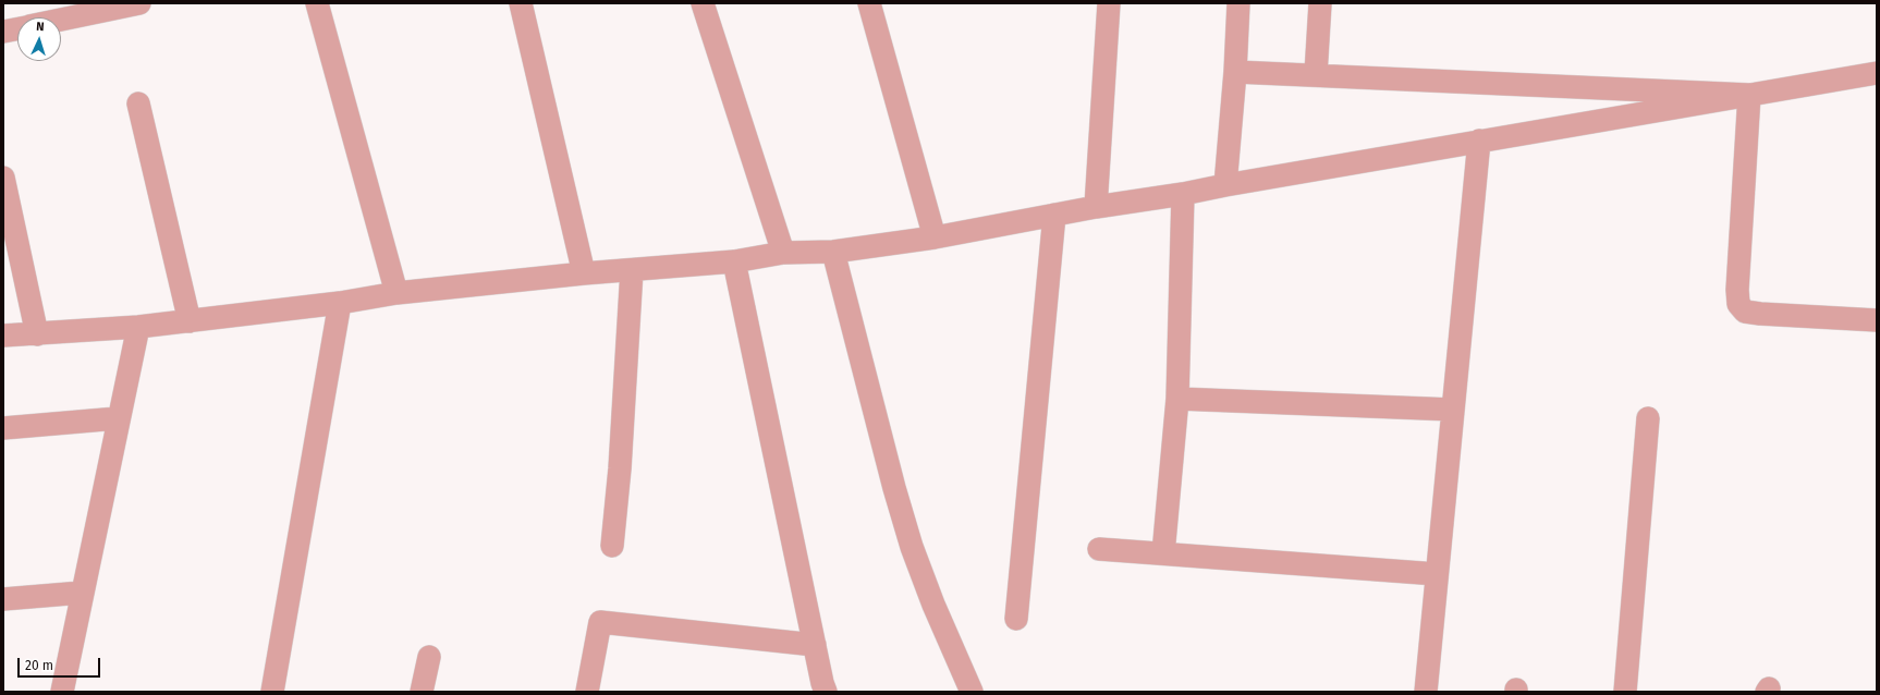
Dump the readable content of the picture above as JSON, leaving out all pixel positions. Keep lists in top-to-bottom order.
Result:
{
  "scale_bar": "20 m",
  "north": "top"
}
